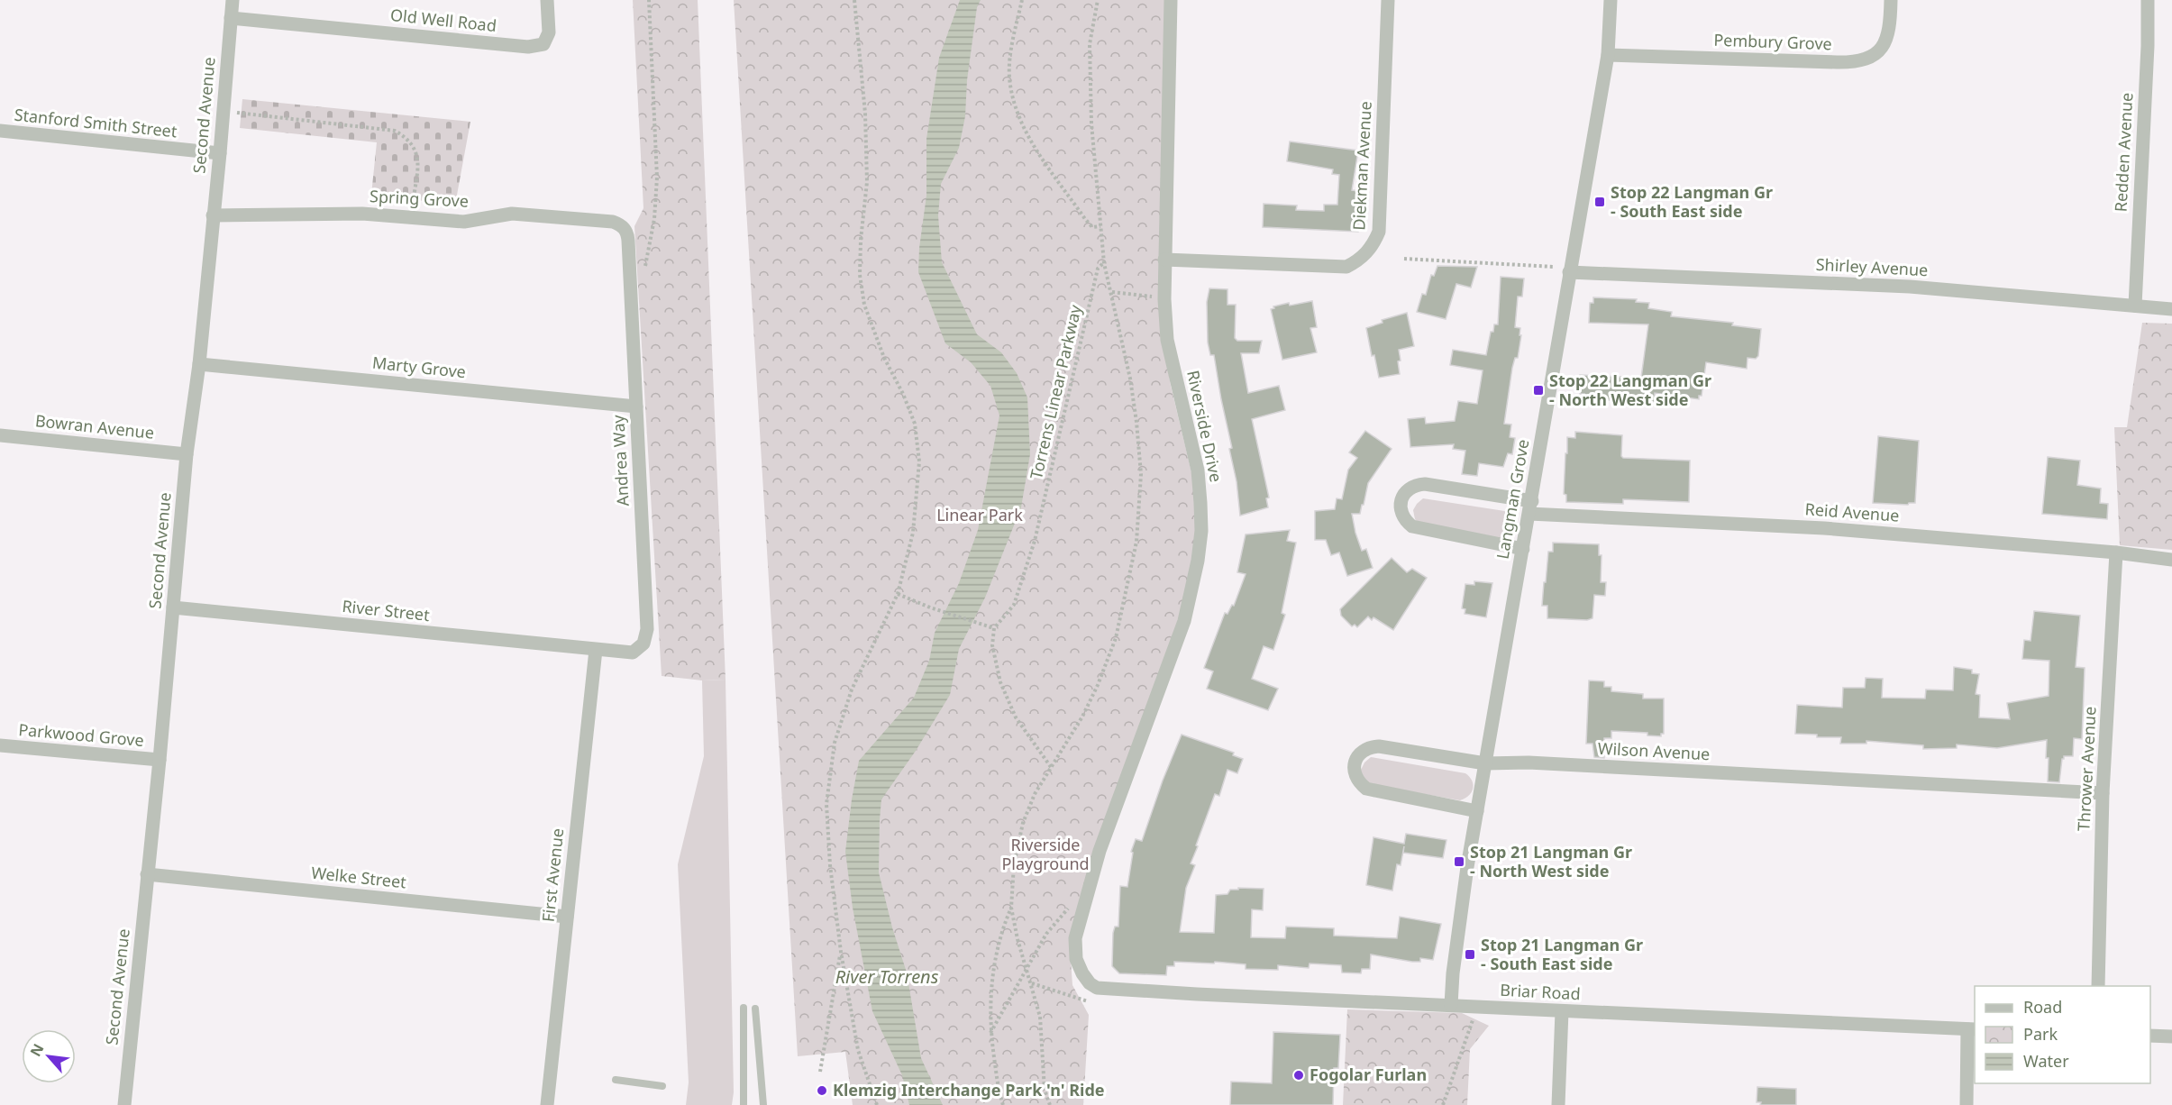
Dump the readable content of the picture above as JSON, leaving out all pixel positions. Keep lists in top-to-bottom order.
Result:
{
  "streets": {
    "street": [
      "Old Well Road",
      "Pembury Grove",
      "Second Avenue",
      "Stanford Smith Street",
      "Redden Avenue",
      "Diekman Avenue",
      "Spring Grove",
      "Shirley Avenue",
      "Marty Grove",
      "Riverside Drive",
      "Bowran Avenue",
      "Andrea Way",
      "Langman Grove",
      "Reid Avenue",
      "River Street",
      "Parkwood Grove",
      "Wilson Avenue",
      "Thrower Avenue",
      "First Avenue",
      "Welke Street",
      "Briar Road"
    ],
    "path": ["Torrens Linear Parkway"]
  },
  "crossings": [
    ["Old Well Road", "Second Avenue"],
    ["Pembury Grove", "Langman Grove"],
    ["Second Avenue", "Stanford Smith Street"],
    ["Second Avenue", "Spring Grove"],
    ["Second Avenue", "Marty Grove"],
    ["Second Avenue", "Bowran Avenue"],
    ["Second Avenue", "River Street"],
    ["Second Avenue", "Parkwood Grove"],
    ["Second Avenue", "Welke Street"],
    ["Redden Avenue", "Shirley Avenue"],
    ["Diekman Avenue", "Riverside Drive"],
    ["Spring Grove", "Andrea Way"],
    ["Shirley Avenue", "Langman Grove"],
    ["Marty Grove", "Andrea Way"],
    ["Riverside Drive", "Briar Road"],
    ["Andrea Way", "River Street"],
    ["Andrea Way", "First Avenue"],
    ["Langman Grove", "Reid Avenue"],
    ["Langman Grove", "Wilson Avenue"],
    ["Langman Grove", "Briar Road"],
    ["Reid Avenue", "Thrower Avenue"],
    ["River Street", "First Avenue"],
    ["Wilson Avenue", "Thrower Avenue"],
    ["First Avenue", "Welke Street"]
  ],
  "water": ["River Torrens"],
  "parks": ["Linear Park", "Riverside Playground"],
  "places": {
    "transit": [
      "Stop 22 Langman Gr - South East side",
      "Stop 22 Langman Gr - North West side",
      "Stop 21 Langman Gr - North West side",
      "Stop 21 Langman Gr - South East side"
    ],
    "other": ["Fogolar Furlan", "Klemzig Interchange Park 'n' Ride"]
  },
  "legend": ["Road", "Park", "Water"],
  "north": "top left"
}
